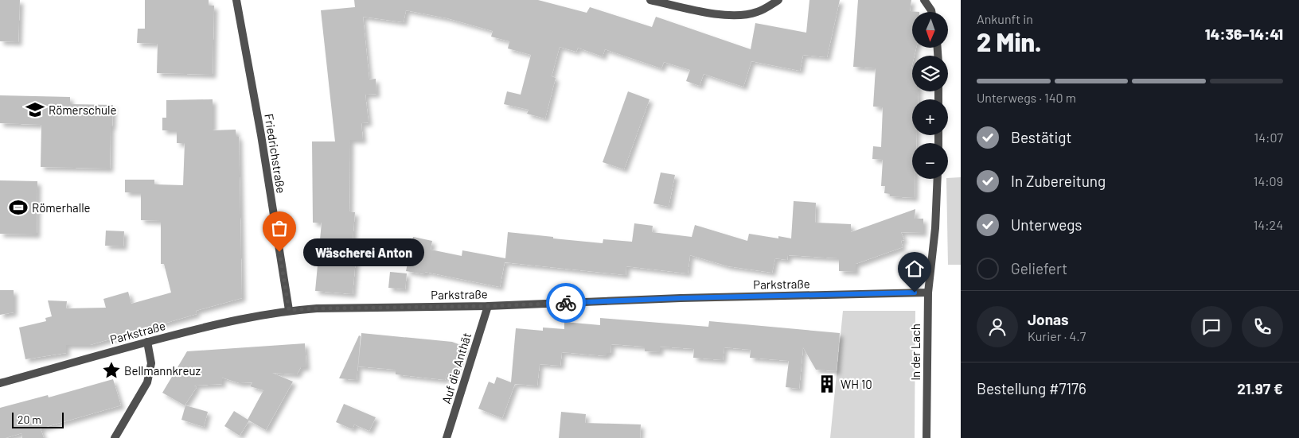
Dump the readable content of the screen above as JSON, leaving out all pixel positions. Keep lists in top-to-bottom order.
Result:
{
  "streets": {
    "street": [
      "Friedrichstraße",
      "Parkstraße",
      "In der Lach",
      "Auf die Anthät"
    ]
  },
  "crossings": [
    ["Friedrichstraße", "Parkstraße"],
    ["Parkstraße", "In der Lach"],
    ["Parkstraße", "Auf die Anthät"]
  ],
  "places": {
    "school or university": ["Römerschule"],
    "sports": ["Römerhalle"],
    "other": ["Wäscherei Anton"],
    "place": ["Bellmannkreuz"],
    "building": ["WH 10"]
  },
  "scale_bar": "20 m",
  "north": "bottom",
  "page": {
    "heading": ["2 Min.", "Ankunft in", "14:36–14:41"],
    "panel": [
      "Jonas",
      "Kurier · 4.7",
      "Bestellung #7176",
      "21.97 €"
    ],
    "map_buttons": ["+", "−"],
    "bar": "Unterwegs · 140 m",
    "list": [
      ["Bestätigt", "14:07"],
      ["In Zubereitung", "14:09"],
      ["Unterwegs", "14:24"],
      "Geliefert"
    ],
    "bubble": "Wäscherei Anton",
    "scale": "20 m"
  }
}
